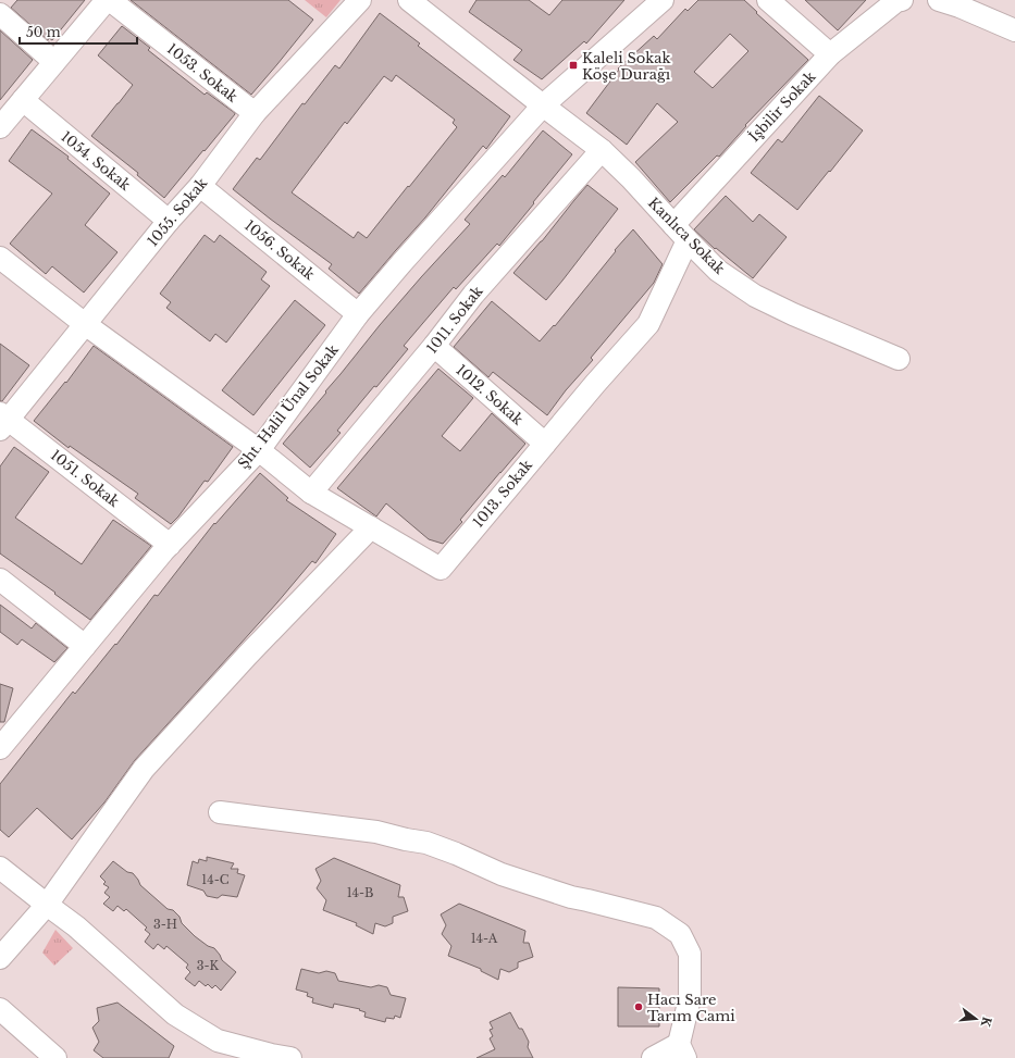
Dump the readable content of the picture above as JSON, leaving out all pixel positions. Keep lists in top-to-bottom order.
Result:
{
  "streets": {
    "street": [
      "1053. Sokak",
      "İşbilir Sokak",
      "1054. Sokak",
      "1055. Sokak",
      "Kanlıca Sokak",
      "1056. Sokak",
      "1011. Sokak",
      "1012. Sokak",
      "Şht. Halil Ünal Sokak",
      "1051. Sokak",
      "1013. Sokak"
    ]
  },
  "crossings": [
    ["1053. Sokak", "1055. Sokak"],
    ["İşbilir Sokak", "Kanlıca Sokak"],
    ["1054. Sokak", "1055. Sokak"],
    ["1055. Sokak", "1056. Sokak"],
    ["1055. Sokak", "1051. Sokak"],
    ["1055. Sokak", "1013. Sokak"],
    ["Kanlıca Sokak", "1011. Sokak"],
    ["Kanlıca Sokak", "Şht. Halil Ünal Sokak"],
    ["Kanlıca Sokak", "1013. Sokak"],
    ["1056. Sokak", "Şht. Halil Ünal Sokak"],
    ["1011. Sokak", "1012. Sokak"],
    ["1011. Sokak", "1013. Sokak"],
    ["1012. Sokak", "1013. Sokak"],
    ["Şht. Halil Ünal Sokak", "1051. Sokak"],
    ["Şht. Halil Ünal Sokak", "1013. Sokak"]
  ],
  "places": {
    "transit": ["Kaleli Sokak Köşe Durağı"],
    "other": ["Hacı Sare Tarım Cami"]
  },
  "house_numbers": [
    "14-C",
    "14-B",
    "3-H",
    "14-A",
    "3-K"
  ],
  "scale_bar": "50 m",
  "north": "right"
}
